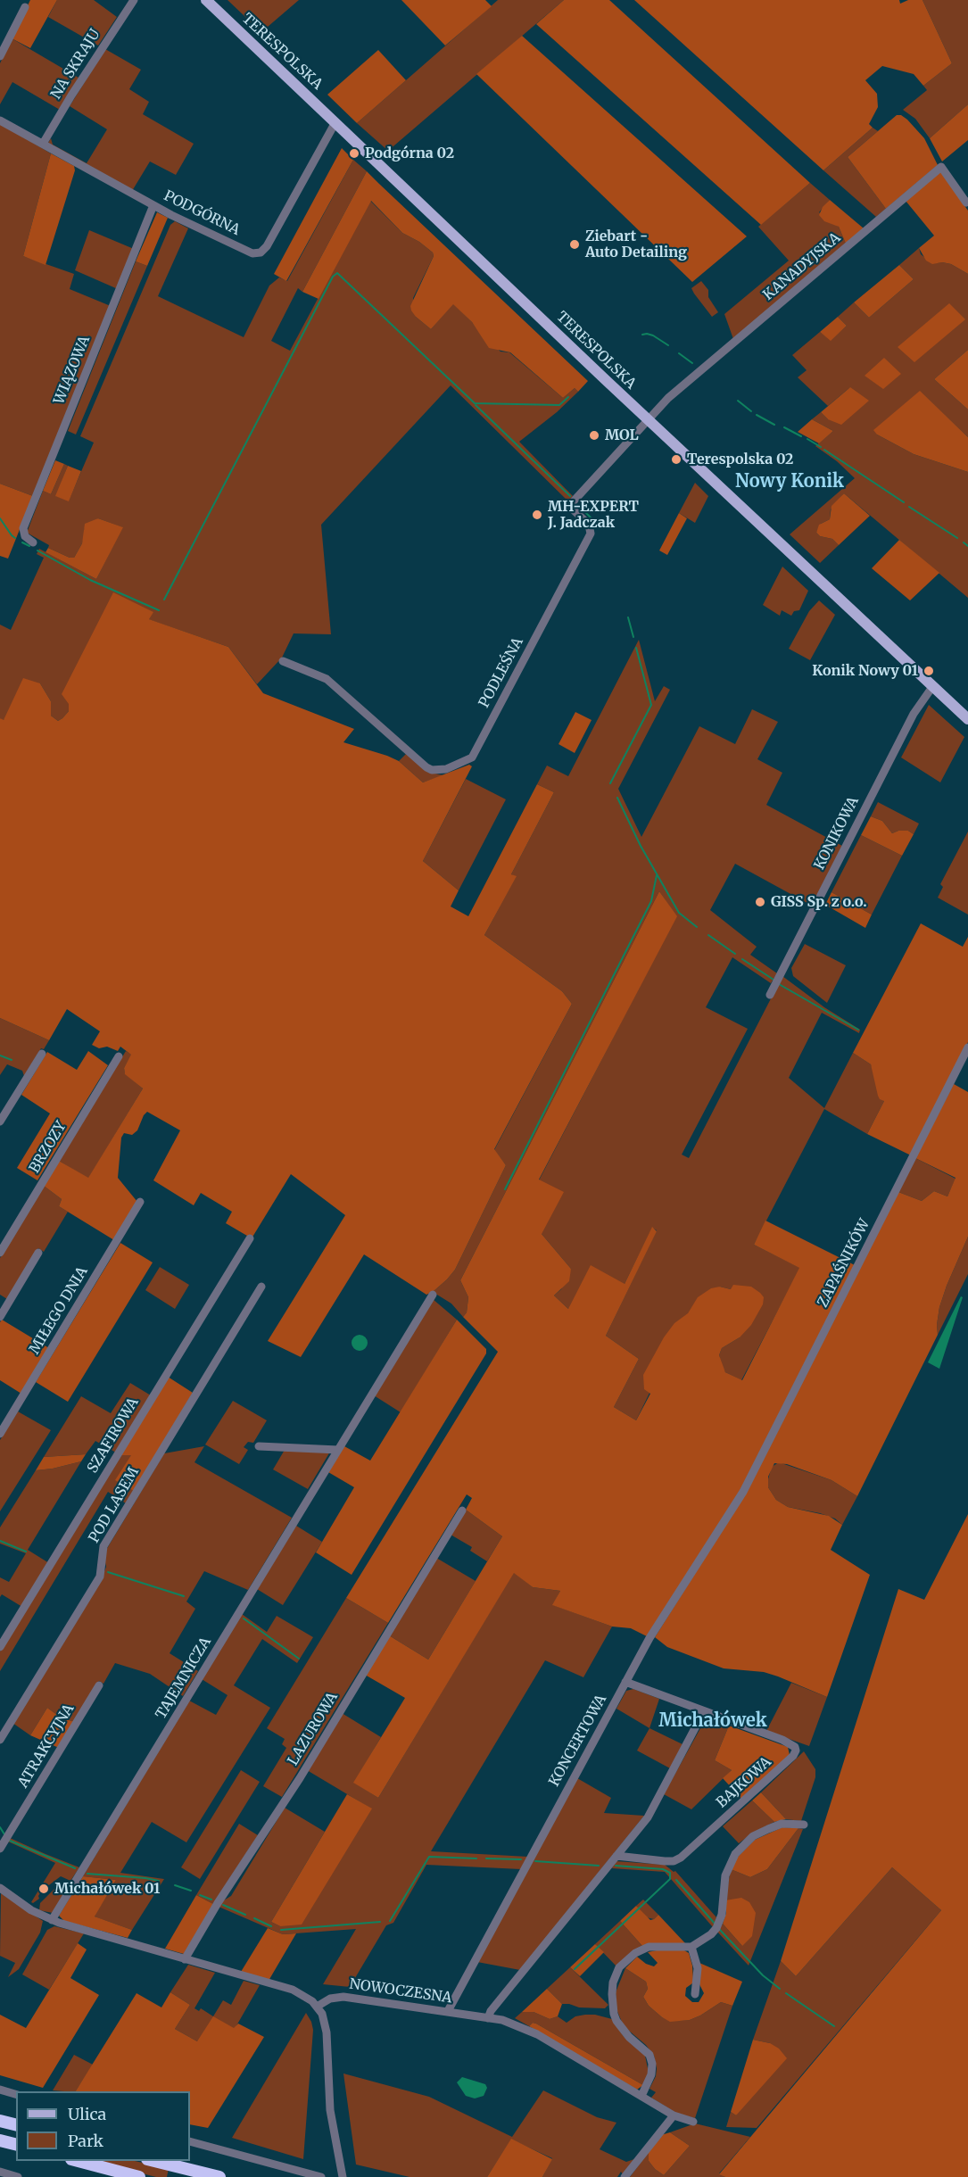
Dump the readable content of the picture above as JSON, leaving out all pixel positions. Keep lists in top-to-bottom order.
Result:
{
  "streets": {
    "main road": ["TERESPOLSKA"],
    "street": [
      "NA SKRAJU",
      "PODGÓRNA",
      "KANADYJSKA",
      "WIĄZOWA",
      "PODLEŚNA",
      "KONIKOWA",
      "BRZOZY",
      "ZAPAŚNIKÓW",
      "MIŁEGO DNIA",
      "SZAFIROWA",
      "POD LASEM",
      "TAJEMNICZA",
      "LAZUROWA",
      "KONCERTOWA",
      "ATRAKCYJNA",
      "BAJKOWA",
      "NOWOCZESNA"
    ]
  },
  "crossings": [
    ["TERESPOLSKA", "PODGÓRNA"],
    ["TERESPOLSKA", "KANADYJSKA"],
    ["TERESPOLSKA", "PODLEŚNA"],
    ["TERESPOLSKA", "KONIKOWA"],
    ["NA SKRAJU", "PODGÓRNA"],
    ["PODGÓRNA", "WIĄZOWA"],
    ["KANADYJSKA", "PODLEŚNA"],
    ["ZAPAŚNIKÓW", "KONCERTOWA"],
    ["KONCERTOWA", "BAJKOWA"],
    ["KONCERTOWA", "NOWOCZESNA"]
  ],
  "districts": ["Nowy Konik", "Michałówek"],
  "places": [
    "Podgórna 02",
    "Ziebart - Auto Detailing",
    "MOL",
    "Terespolska 02",
    "MH-EXPERT J. Jadczak",
    "Konik Nowy 01",
    "GISS Sp. z o.o.",
    "Michałówek 01"
  ],
  "legend": ["Ulica", "Park"]
}
